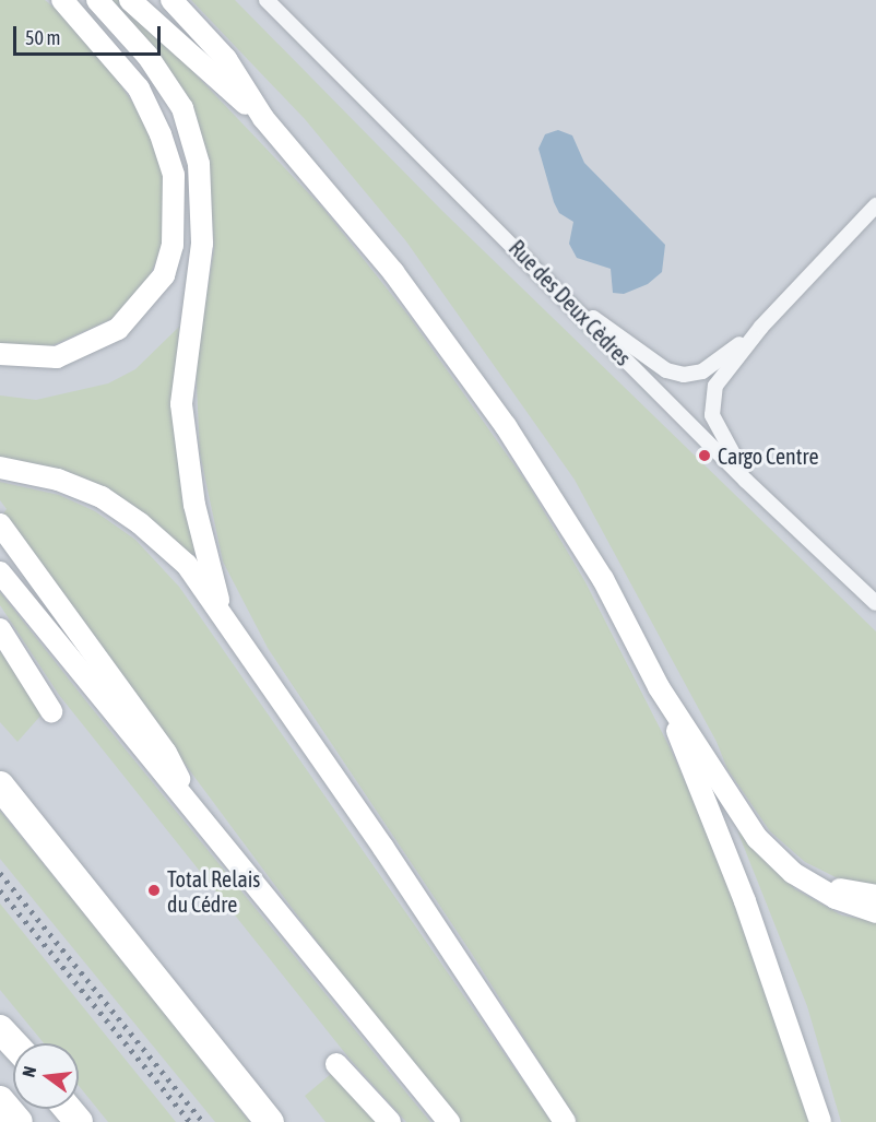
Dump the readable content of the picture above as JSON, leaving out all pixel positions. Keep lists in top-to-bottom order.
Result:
{
  "streets": {
    "street": ["Rue des Deux Cèdres"]
  },
  "places": ["Cargo Centre", "Total Relais du Cédre"],
  "scale_bar": "50 m",
  "north": "left"
}
